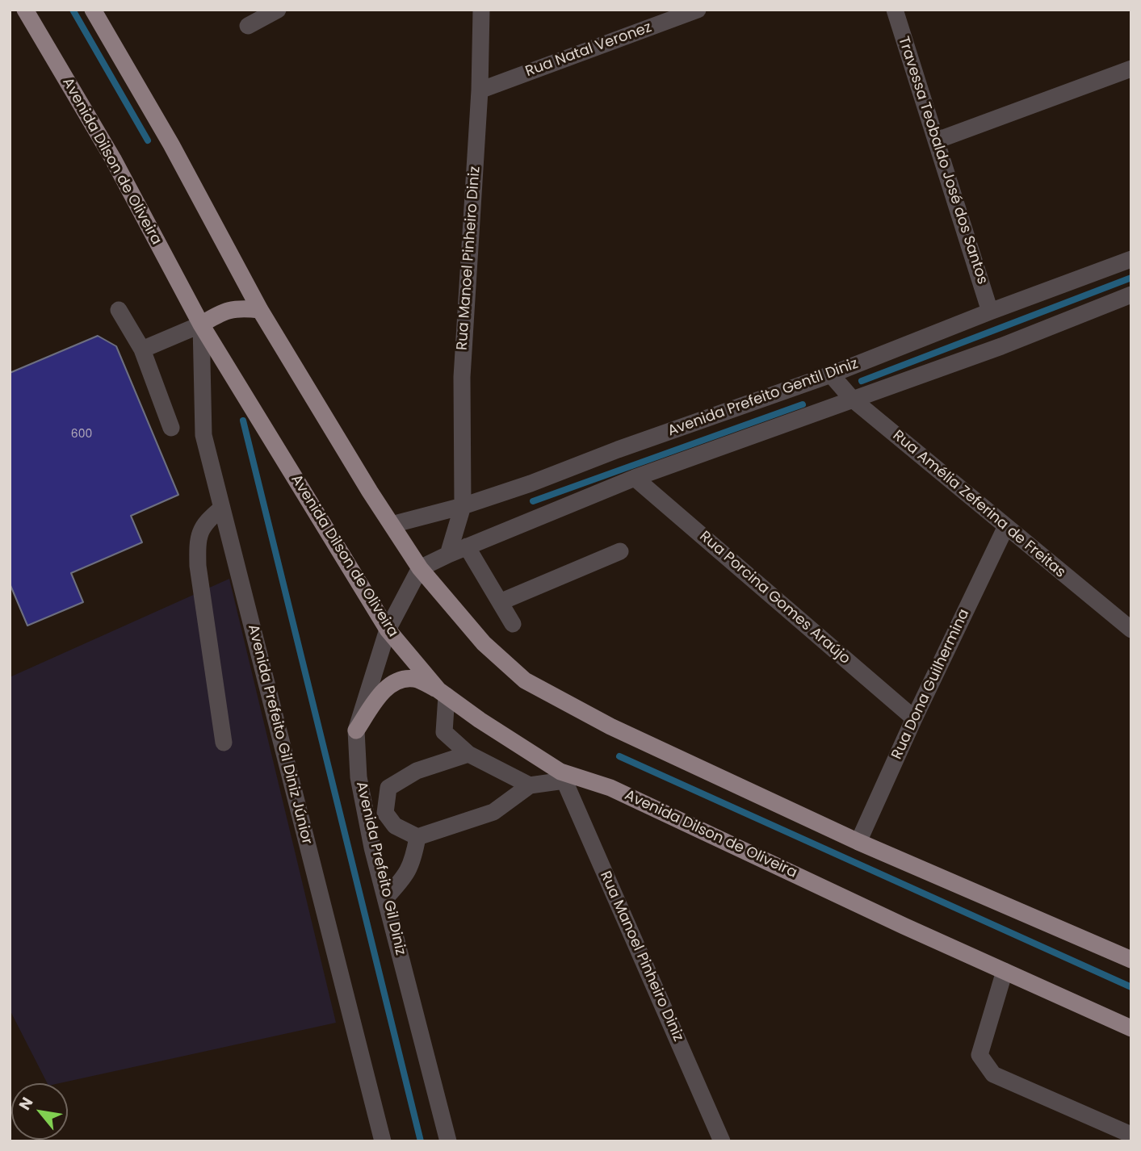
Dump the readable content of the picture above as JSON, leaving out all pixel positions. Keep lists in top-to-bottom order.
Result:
{
  "streets": {
    "main road": ["Avenida Dilson de Oliveira"],
    "street": [
      "Rua Natal Veronez",
      "Travessa Teobaldo José dos Santos",
      "Rua Manoel Pinheiro Diniz",
      "Avenida Prefeito Gentil Diniz",
      "Rua Amélia Zeferina de Freitas",
      "Rua Porcina Gomes Araújo",
      "Rua Dona Guilhermina",
      "Avenida Prefeito Gil Diniz Júnior",
      "Avenida Prefeito Gil Diniz"
    ]
  },
  "crossings": [
    ["Rua Natal Veronez", "Rua Manoel Pinheiro Diniz"],
    ["Travessa Teobaldo José dos Santos", "Avenida Prefeito Gentil Diniz"],
    ["Avenida Dilson de Oliveira", "Rua Manoel Pinheiro Diniz"],
    ["Avenida Dilson de Oliveira", "Avenida Prefeito Gil Diniz Júnior"],
    ["Avenida Dilson de Oliveira", "Avenida Prefeito Gil Diniz"],
    ["Rua Manoel Pinheiro Diniz", "Avenida Prefeito Gentil Diniz"],
    ["Avenida Prefeito Gentil Diniz", "Rua Amélia Zeferina de Freitas"],
    ["Rua Amélia Zeferina de Freitas", "Rua Dona Guilhermina"],
    ["Rua Porcina Gomes Araújo", "Rua Dona Guilhermina"]
  ],
  "house_numbers": ["600"],
  "north": "top left"
}
